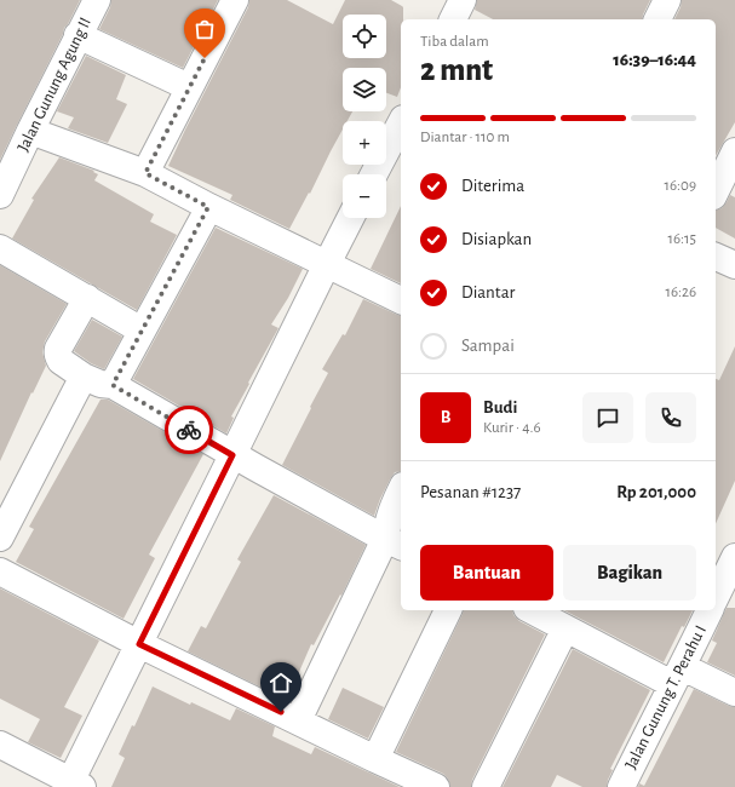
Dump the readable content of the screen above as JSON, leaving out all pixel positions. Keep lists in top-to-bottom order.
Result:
{
  "streets": {
    "street": ["Jalan Gunung Agung II", "Jalan Gunung T. Perahu I"]
  },
  "page": {
    "map_buttons": ["+", "−"],
    "heading": ["2 mnt", "Tiba dalam", "16:39–16:44"],
    "panel": [
      "Budi",
      "Kurir · 4.6",
      "Pesanan #1237",
      "Rp 201,000"
    ],
    "bar": "Diantar · 110 m",
    "list": [
      ["Diterima", "16:09"],
      ["Disiapkan", "16:15"],
      ["Diantar", "16:26"],
      "Sampai"
    ],
    "round": "B",
    "buttons": ["Bantuan", "Bagikan"]
  }
}
